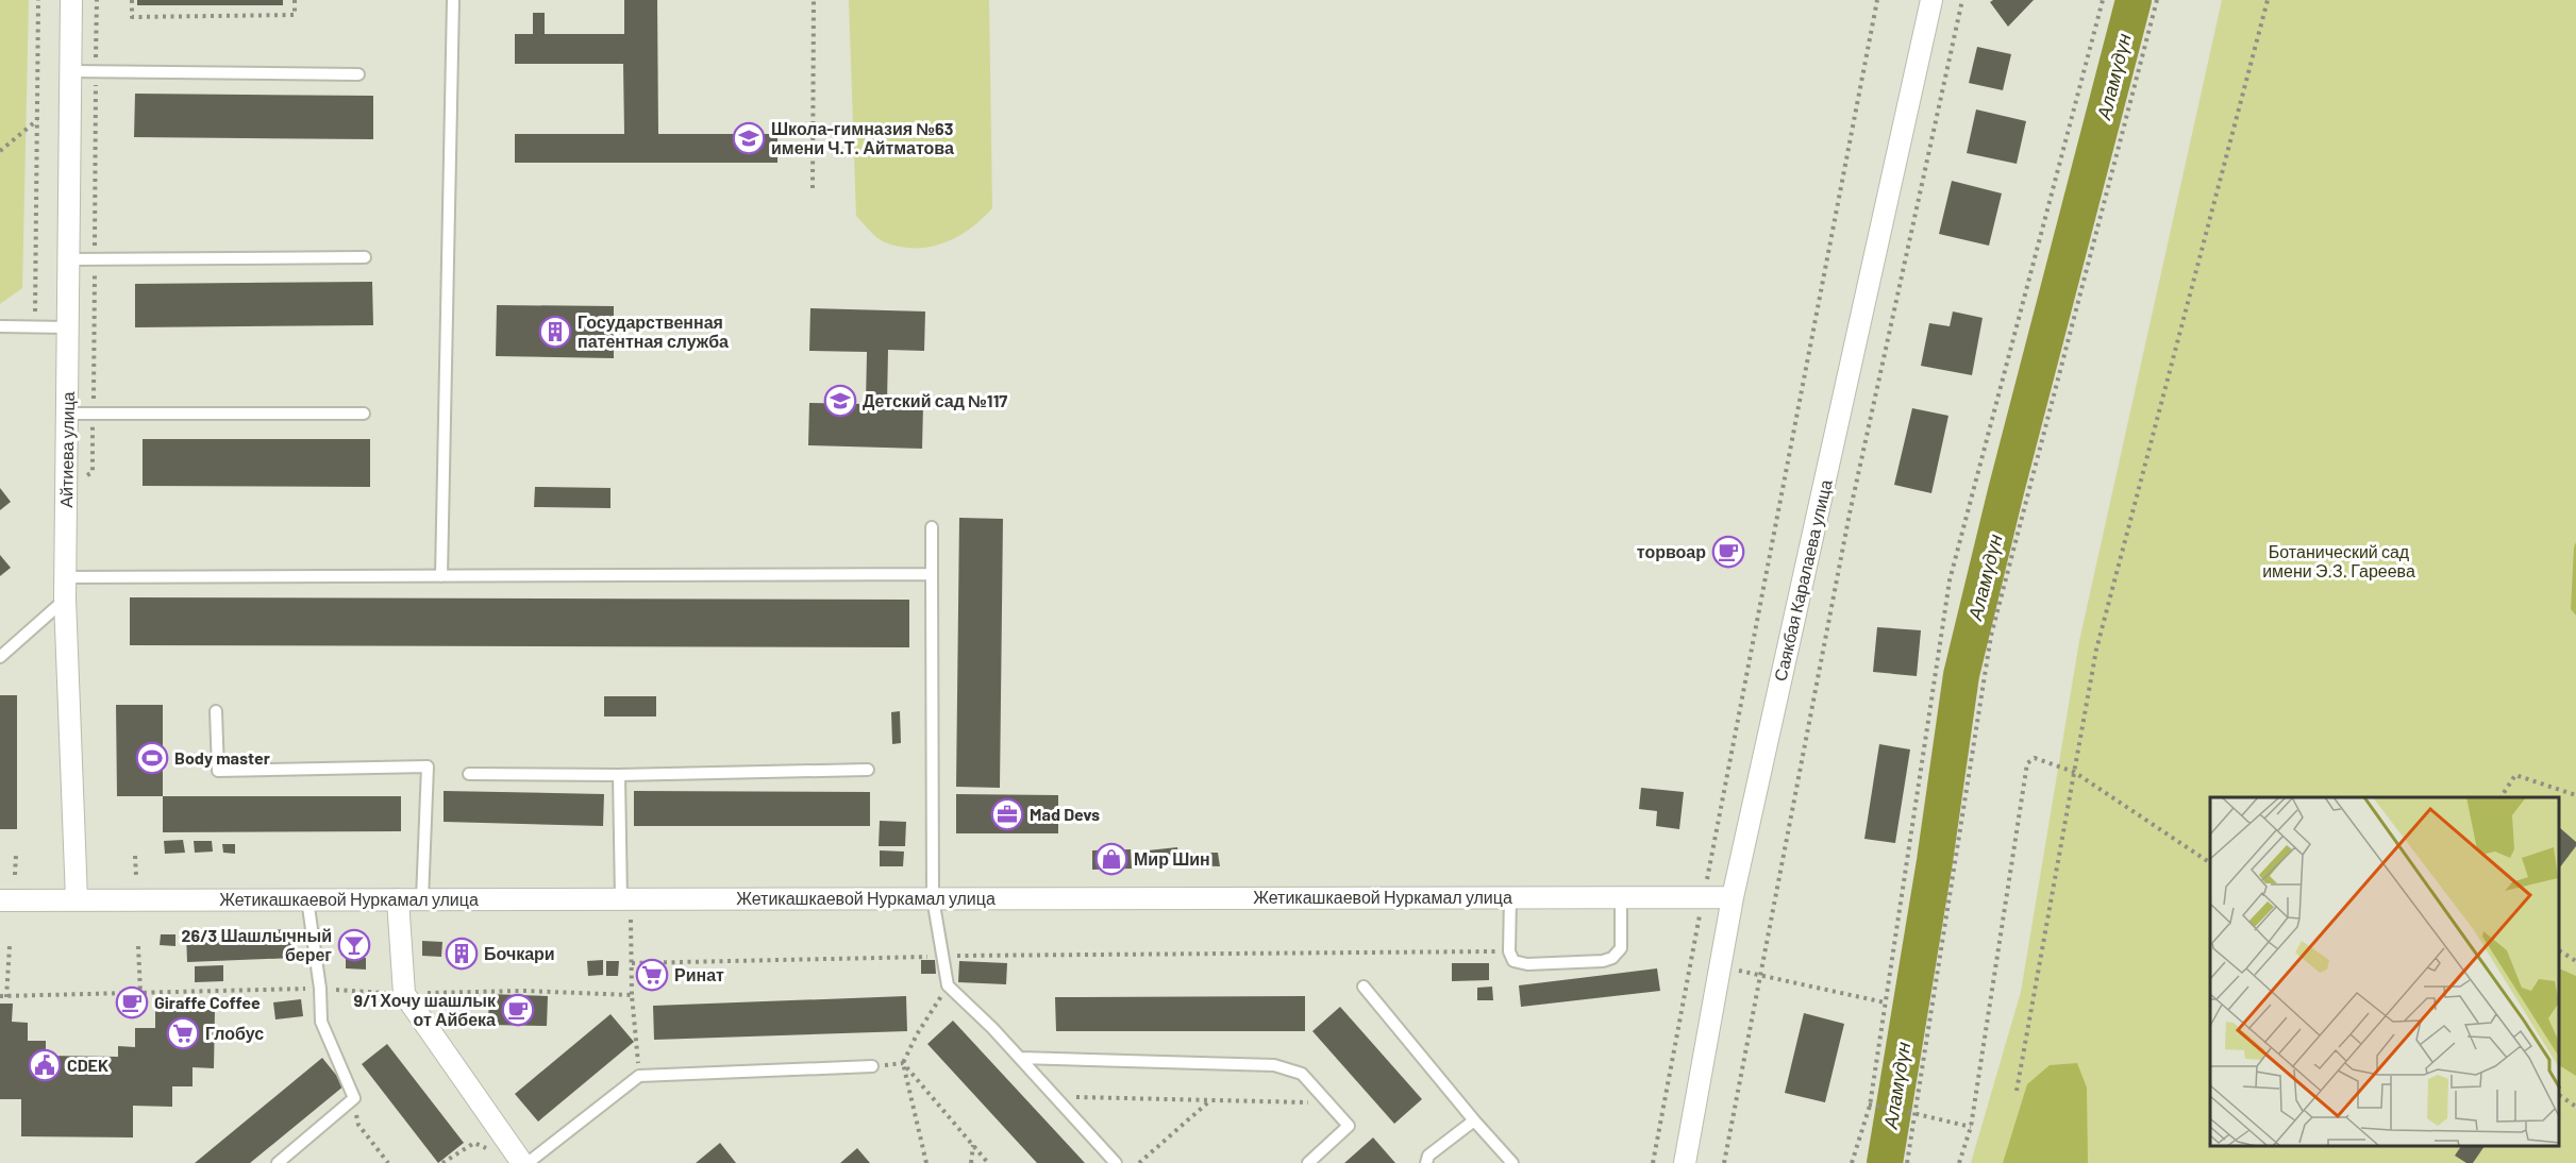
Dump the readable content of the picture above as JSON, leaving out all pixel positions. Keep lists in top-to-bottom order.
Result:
{
  "streets": {
    "street": ["Айтиева улица", "Саякбая Каралаева улица", "Жетикашкаевой Нуркамал улица"]
  },
  "crossings": [
    ["Айтиева улица", "Жетикашкаевой Нуркамал улица"],
    ["Саякбая Каралаева улица", "Жетикашкаевой Нуркамал улица"]
  ],
  "water": ["Аламүдүн"],
  "parks": ["Ботанический сад имени Э.З. Гареева"],
  "places": {
    "school or university": ["Школа-гимназия №63 имени Ч.Т. Айтматова", "Детский сад №117"],
    "building": ["Государственная патентная служба", "Бочкари"],
    "cafe": ["торвоар", "Giraffe Coffee", "9/1 Хочу шашлык от Айбека"],
    "sports": ["Body master"],
    "office": ["Mad Devs"],
    "shop": ["Мир Шин"],
    "bar": ["26/3 Шашлычный берег"],
    "supermarket": ["Ринат", "Глобус"],
    "public building": ["CDEK"]
  }
}
